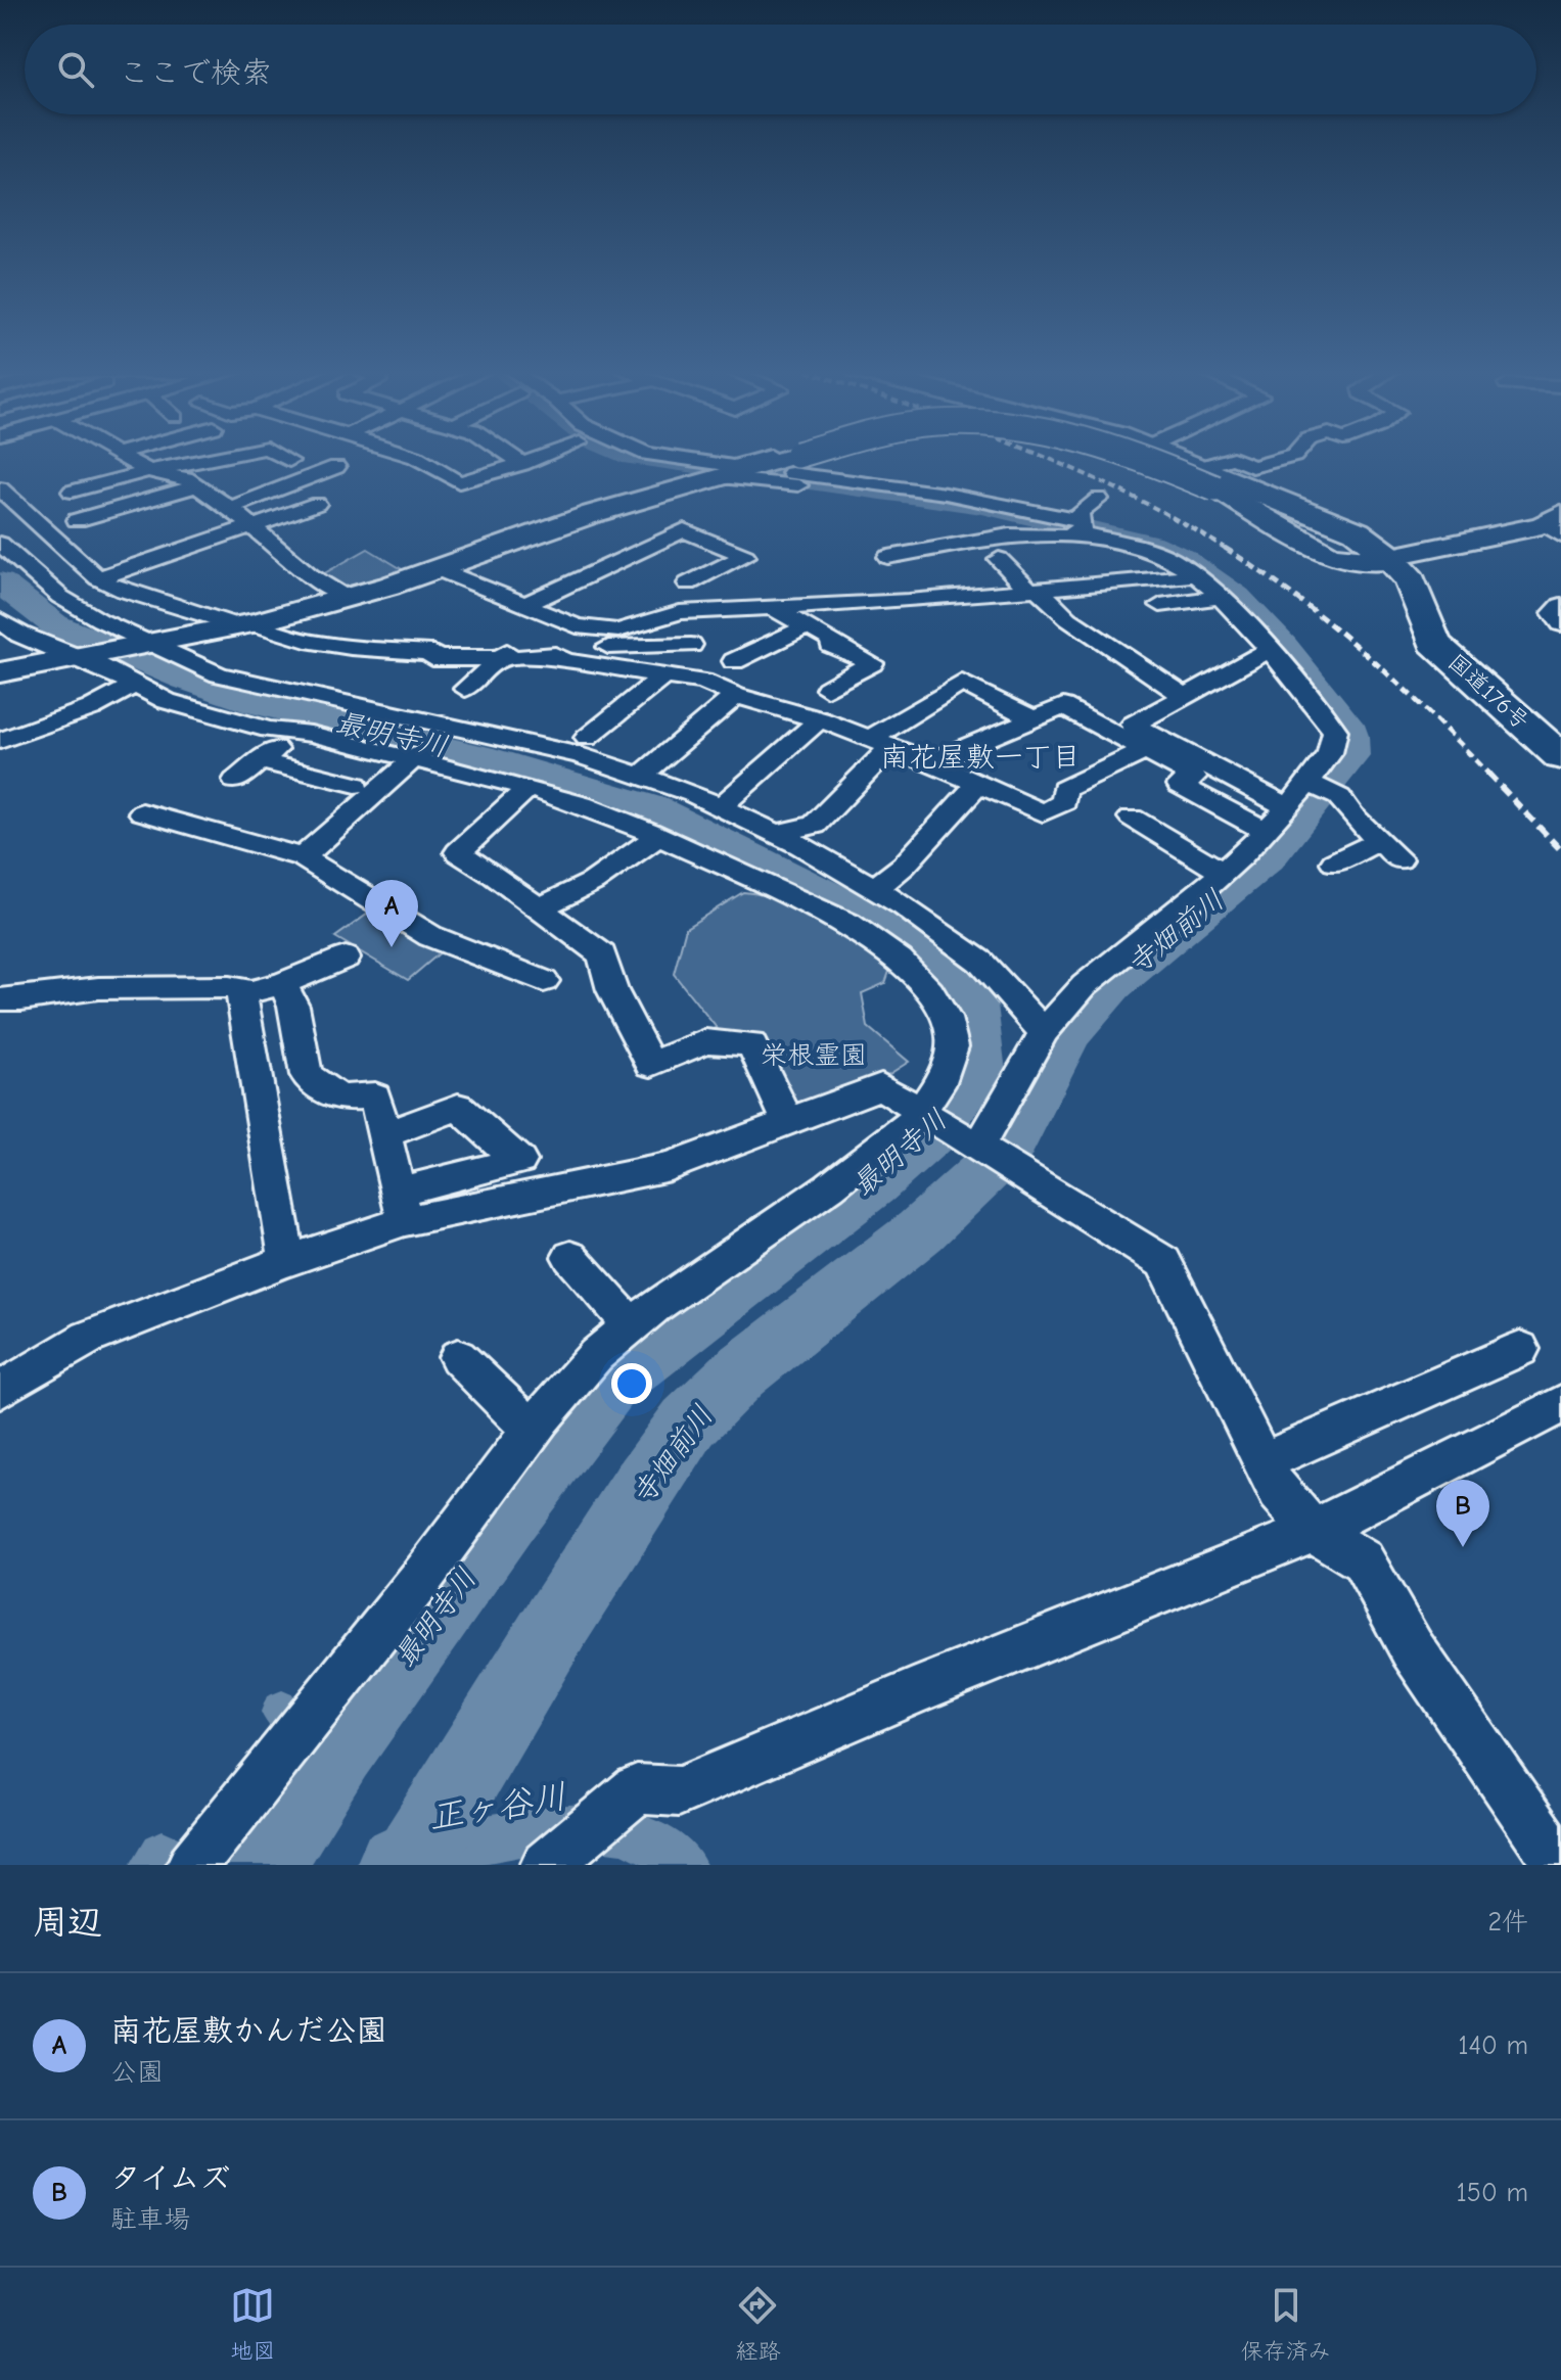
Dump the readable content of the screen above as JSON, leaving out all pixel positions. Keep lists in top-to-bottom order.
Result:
{
  "streets": {
    "highway": ["国道176号"]
  },
  "districts": ["南花屋敷一丁目"],
  "water": ["最明寺川", "寺畑前川", "正ヶ谷川"],
  "parks": ["栄根霊園"],
  "page": {
    "search": "ここで検索",
    "pins": ["A", "B"],
    "heading": ["周辺", "2件"],
    "list": [
      {
        "mark": "A",
        "name": "南花屋敷かんだ公園",
        "note": "公園",
        "value": "140 m"
      },
      {
        "mark": "B",
        "name": "タイムズ",
        "note": "駐車場",
        "value": "150 m"
      }
    ],
    "nav": ["地図", "経路", "保存済み"]
  }
}
